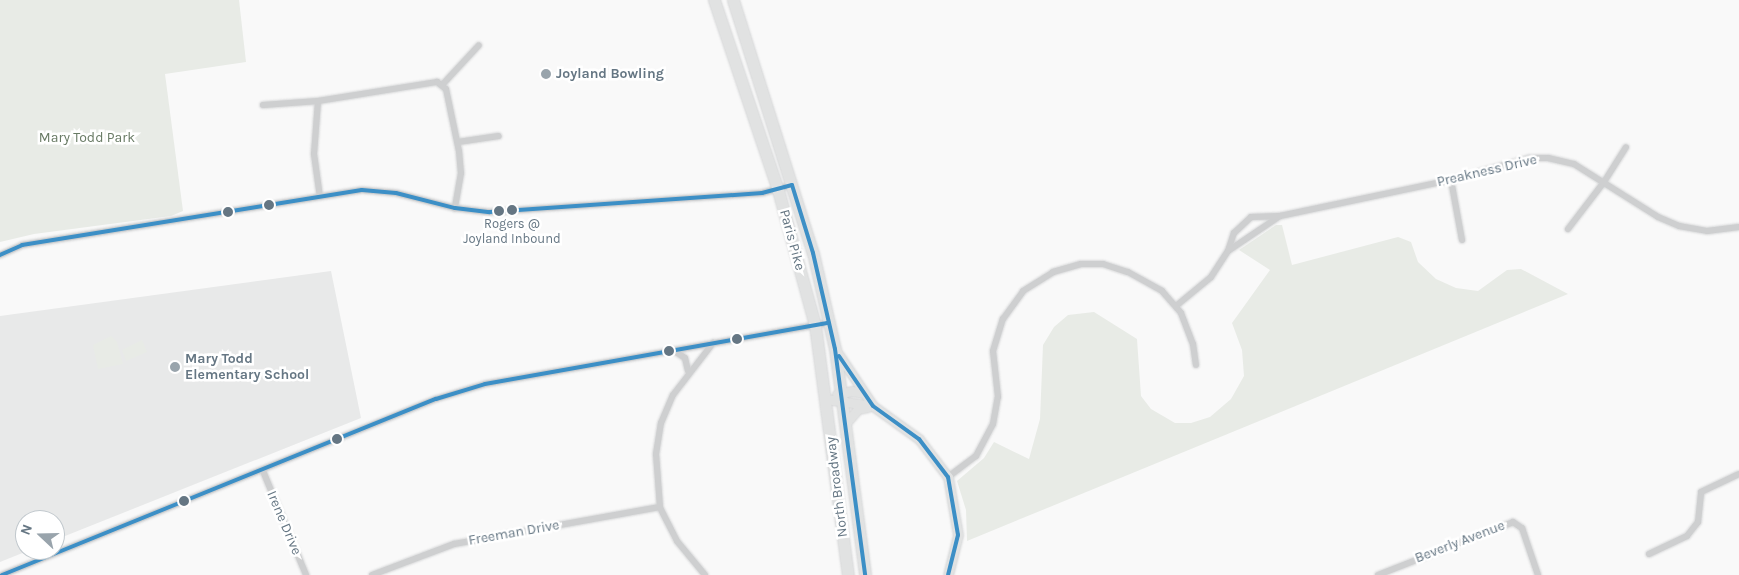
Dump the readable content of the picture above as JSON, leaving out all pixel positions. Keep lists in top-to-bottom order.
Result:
{
  "streets": {
    "highway": ["Paris Pike", "North Broadway"],
    "street": [
      "Preakness Drive",
      "Irene Drive",
      "Freeman Drive",
      "Beverly Avenue"
    ]
  },
  "crossings": [
    ["Paris Pike", "North Broadway"]
  ],
  "parks": ["Mary Todd Park"],
  "places": ["Joyland Bowling", "Rogers @ Joyland Inbound", "Mary Todd Elementary School"],
  "north": "left"
}
